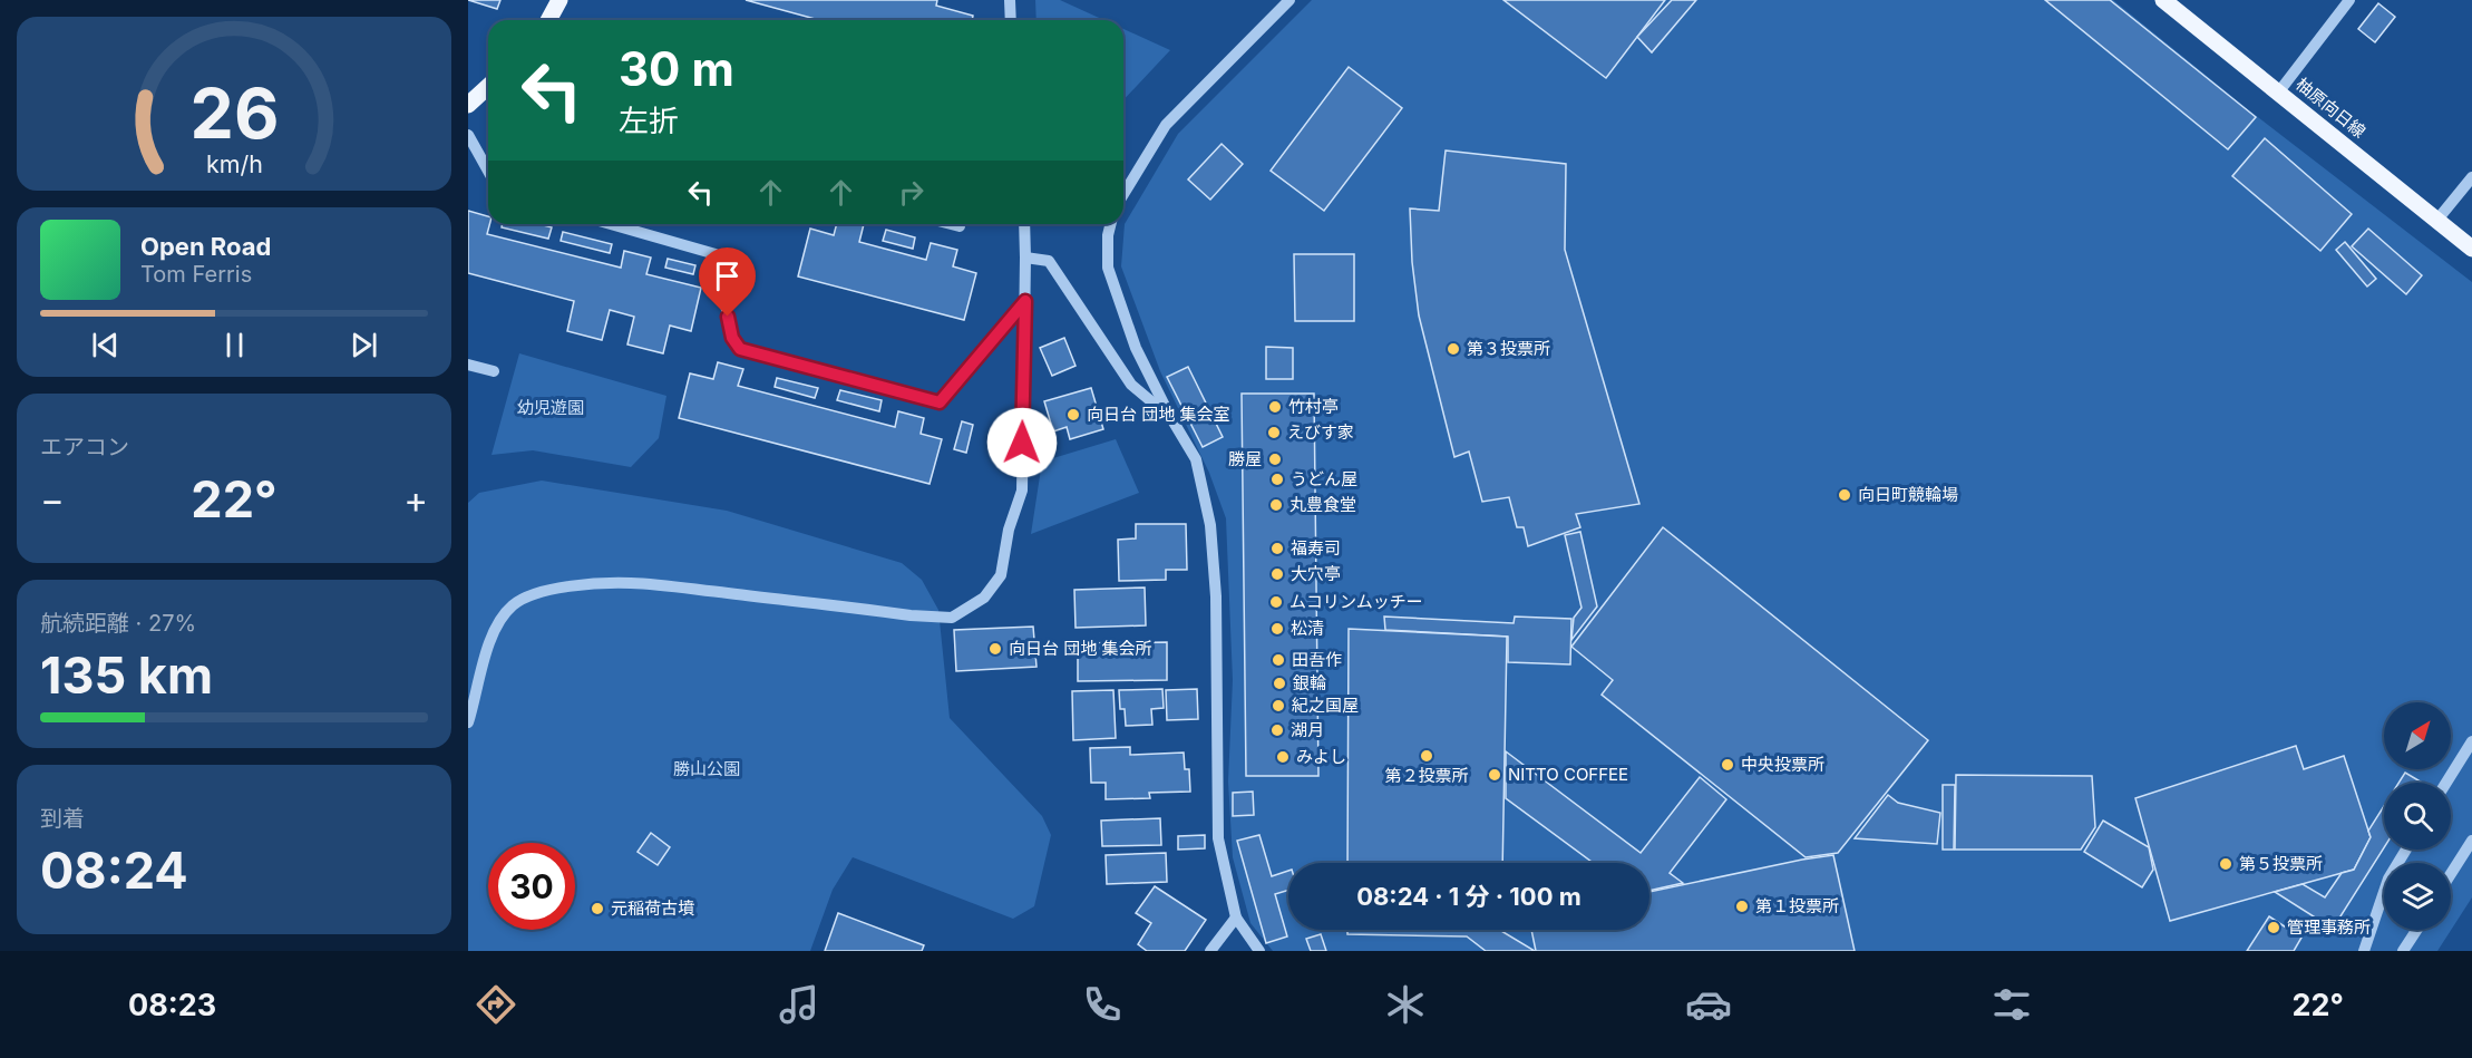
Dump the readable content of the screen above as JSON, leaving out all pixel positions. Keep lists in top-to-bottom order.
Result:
{
  "streets": {
    "main road": ["柚原向日線"]
  },
  "parks": ["幼児遊園", "勝山公園"],
  "places": [
    "第３投票所",
    "竹村亭",
    "向日台 団地 集会室",
    "えびす家",
    "勝屋",
    "うどん屋",
    "向日町競輪場",
    "丸豊食堂",
    "福寿司",
    "大穴亭",
    "ムコリンムッチー",
    "松清",
    "向日台 団地 集会所",
    "田吾作",
    "銀輪",
    "紀之国屋",
    "湖月",
    "第２投票所",
    "みよし",
    "中央投票所",
    "NITTO COFFEE",
    "第５投票所",
    "第１投票所",
    "元稲荷古墳",
    "管理事務所"
  ],
  "north": "top right",
  "page": {
    "turn": ["30 m", "左折"],
    "song": ["Open Road", "Tom Ferris"],
    "tile": [
      "エアコン",
      ["航続距離 · 27%", "135 km"],
      ["到着", "08:24"]
    ],
    "heat": ["−", "22°", "+"],
    "limit": "30",
    "trip": "08:24 · 1 分 · 100 m",
    "tabs": ["08:23", "22°"],
    "gauge": ["26", "km/h"]
  }
}
